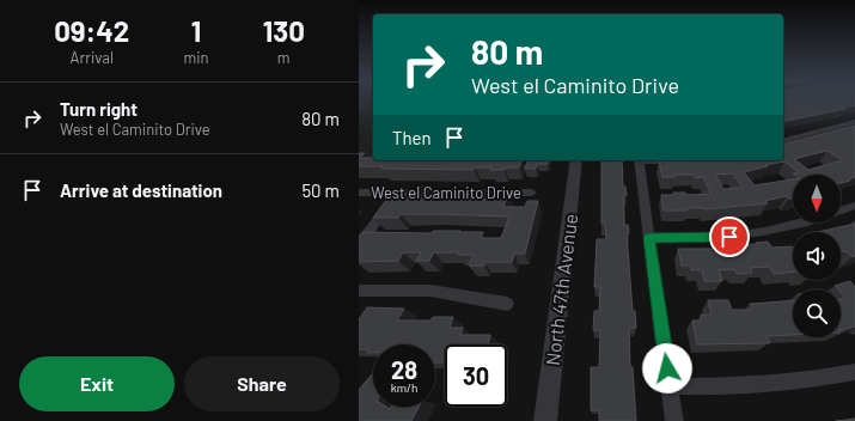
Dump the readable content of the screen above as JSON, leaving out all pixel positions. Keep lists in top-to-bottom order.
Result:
{
  "streets": {
    "street": ["West el Caminito Drive", "North 47th Avenue"]
  },
  "north": "bottom",
  "page": {
    "eta": [
      "09:42",
      "Arrival",
      "1",
      "min",
      "130",
      "m"
    ],
    "turn": ["80 m", "West el Caminito Drive"],
    "list": [
      {
        "name": "Turn right",
        "note": "West el Caminito Drive",
        "value": "80 m"
      },
      {
        "name": "Arrive at destination",
        "value": "50 m"
      }
    ],
    "then": "Then",
    "speed": "28 km/h",
    "limit": "30",
    "buttons": ["Exit", "Share"]
  }
}
